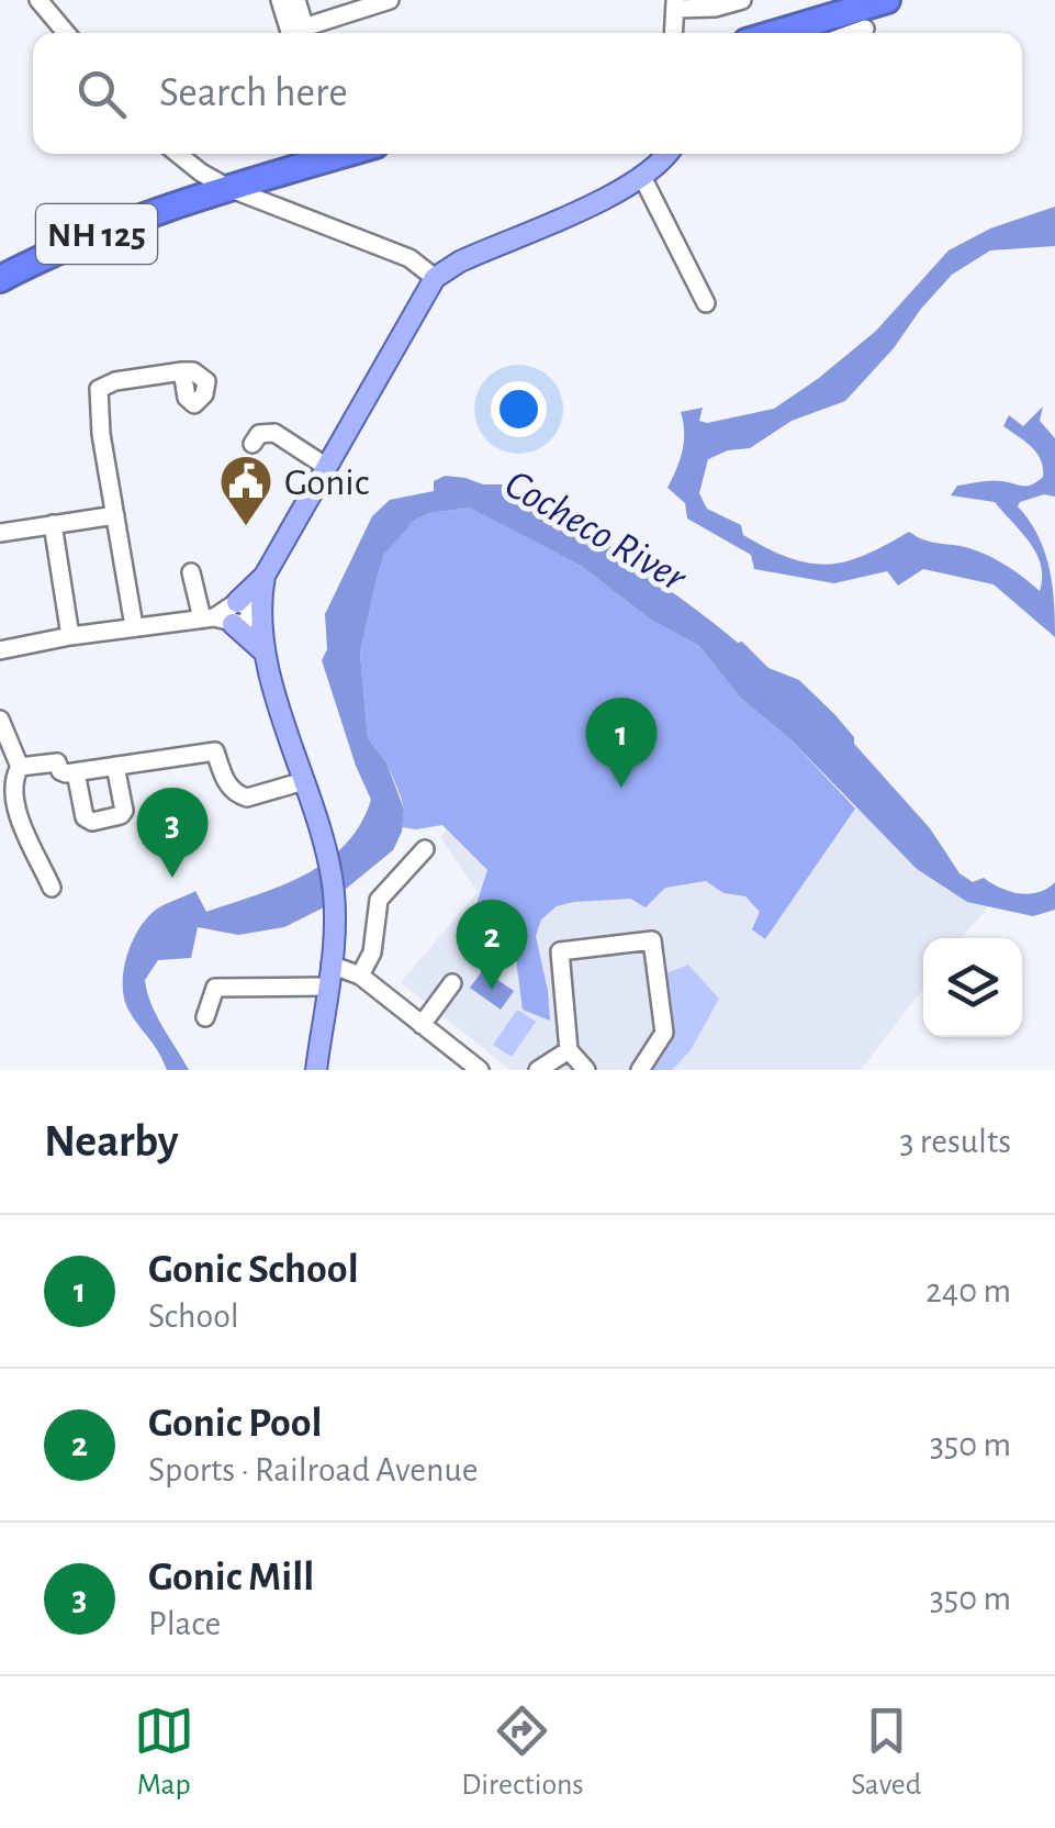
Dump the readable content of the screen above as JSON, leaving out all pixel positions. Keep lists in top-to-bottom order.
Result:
{
  "streets": {
    "highway": ["NH 125"]
  },
  "water": ["Cocheco River"],
  "places": {
    "public building": ["Gonic"]
  },
  "page": {
    "search": "Search here",
    "pins": ["1", "3", "2"],
    "heading": ["Nearby", "3 results"],
    "list": [
      {
        "mark": "1",
        "name": "Gonic School",
        "note": "School",
        "value": "240 m"
      },
      {
        "mark": "2",
        "name": "Gonic Pool",
        "note": "Sports · Railroad Avenue",
        "value": "350 m"
      },
      {
        "mark": "3",
        "name": "Gonic Mill",
        "note": "Place",
        "value": "350 m"
      }
    ],
    "nav": ["Map", "Directions", "Saved"]
  }
}
